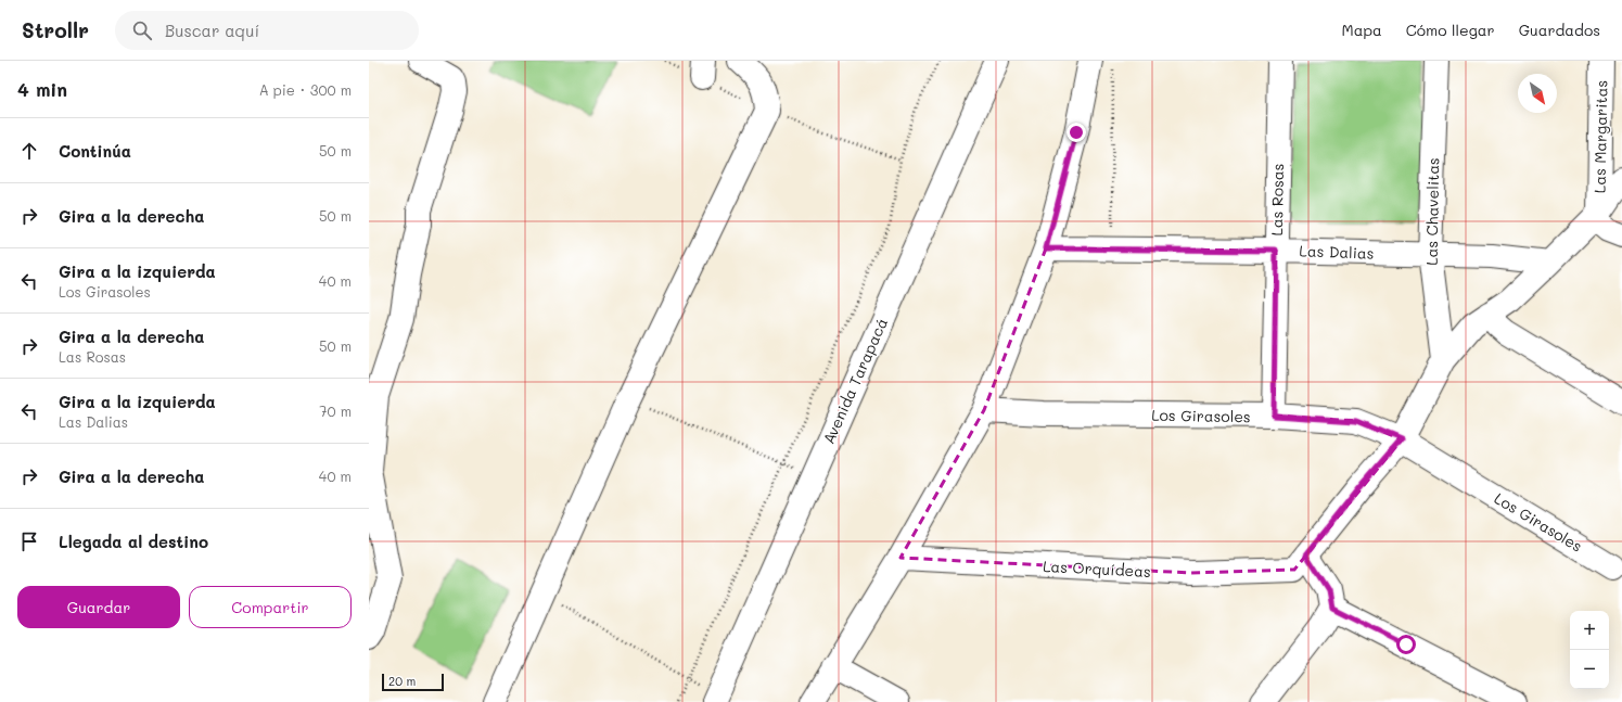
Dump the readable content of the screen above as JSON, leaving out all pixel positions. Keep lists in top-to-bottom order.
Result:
{
  "streets": {
    "street": [
      "Las Margaritas",
      "Las Rosas",
      "Las Chavelitas",
      "Las Dalias",
      "Avenida Tarapacá",
      "Los Girasoles",
      "Las Orquídeas"
    ]
  },
  "crossings": [
    ["Las Rosas", "Las Dalias"],
    ["Las Rosas", "Los Girasoles"],
    ["Las Chavelitas", "Las Dalias"]
  ],
  "scale_bar": "20 m",
  "north": "bottom right",
  "page": {
    "header": "Strollr",
    "search": "Buscar aquí",
    "nav": ["Mapa", "Cómo llegar", "Guardados"],
    "heading": ["4 min", "A pie · 300 m"],
    "list": [
      ["Continúa", "50 m"],
      ["Gira a la derecha", "50 m"],
      ["Gira a la izquierda", "Los Girasoles", "40 m"],
      ["Gira a la derecha", "Las Rosas", "50 m"],
      ["Gira a la izquierda", "Las Dalias", "70 m"],
      ["Gira a la derecha", "40 m"],
      "Llegada al destino"
    ],
    "buttons": ["Guardar", "Compartir"],
    "map_buttons": ["+", "−"],
    "scale": "20 m"
  }
}
